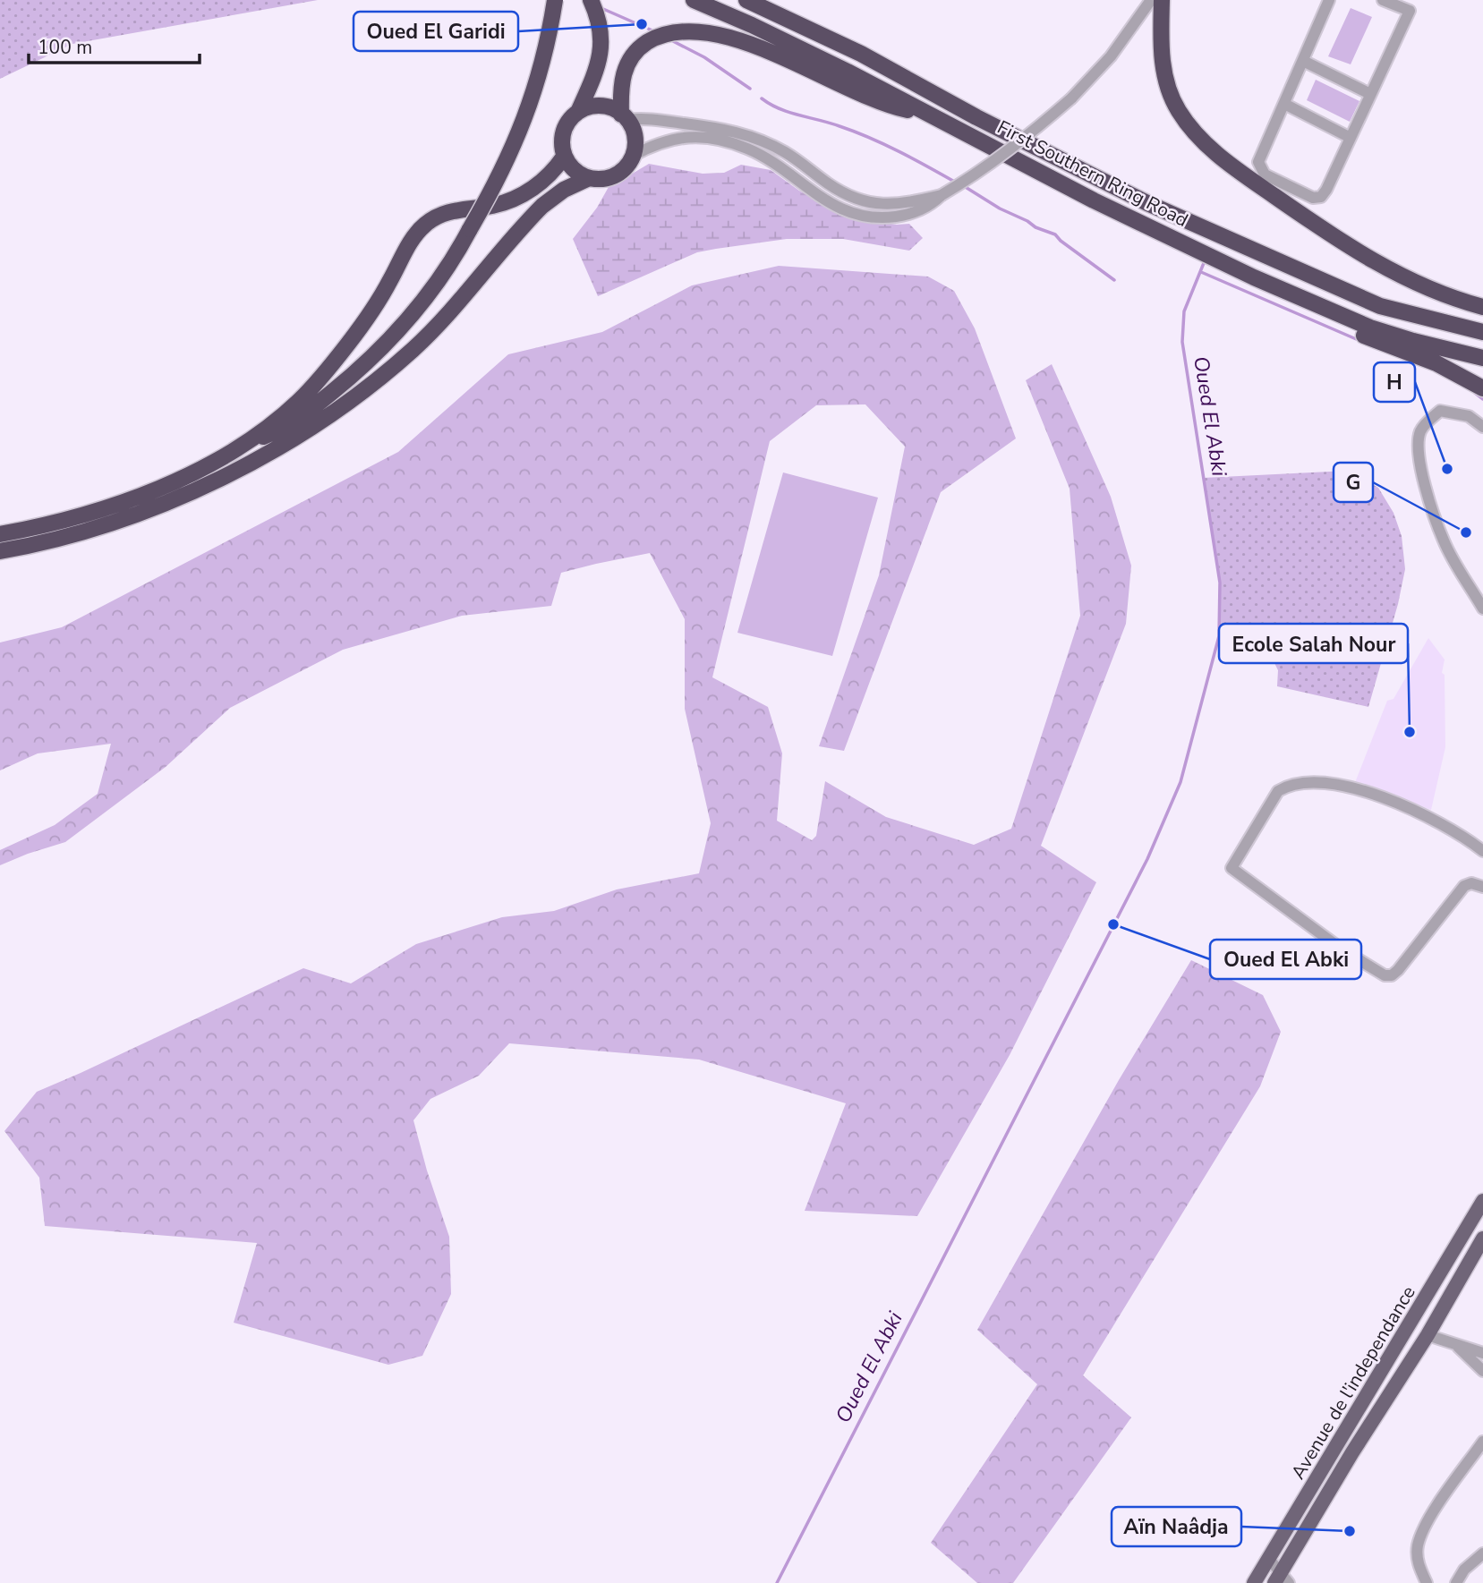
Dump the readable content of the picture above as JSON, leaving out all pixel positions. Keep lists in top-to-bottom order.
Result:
{
  "streets": {
    "highway": ["First Southern Ring Road"],
    "main road": ["Avenue de l'independance"]
  },
  "water": ["Oued El Abki"],
  "places": [
    "Oued El Garidi",
    "H",
    "G",
    "Ecole Salah Nour",
    "Oued El Abki",
    "Aïn Naâdja"
  ],
  "scale_bar": "100 m"
}
